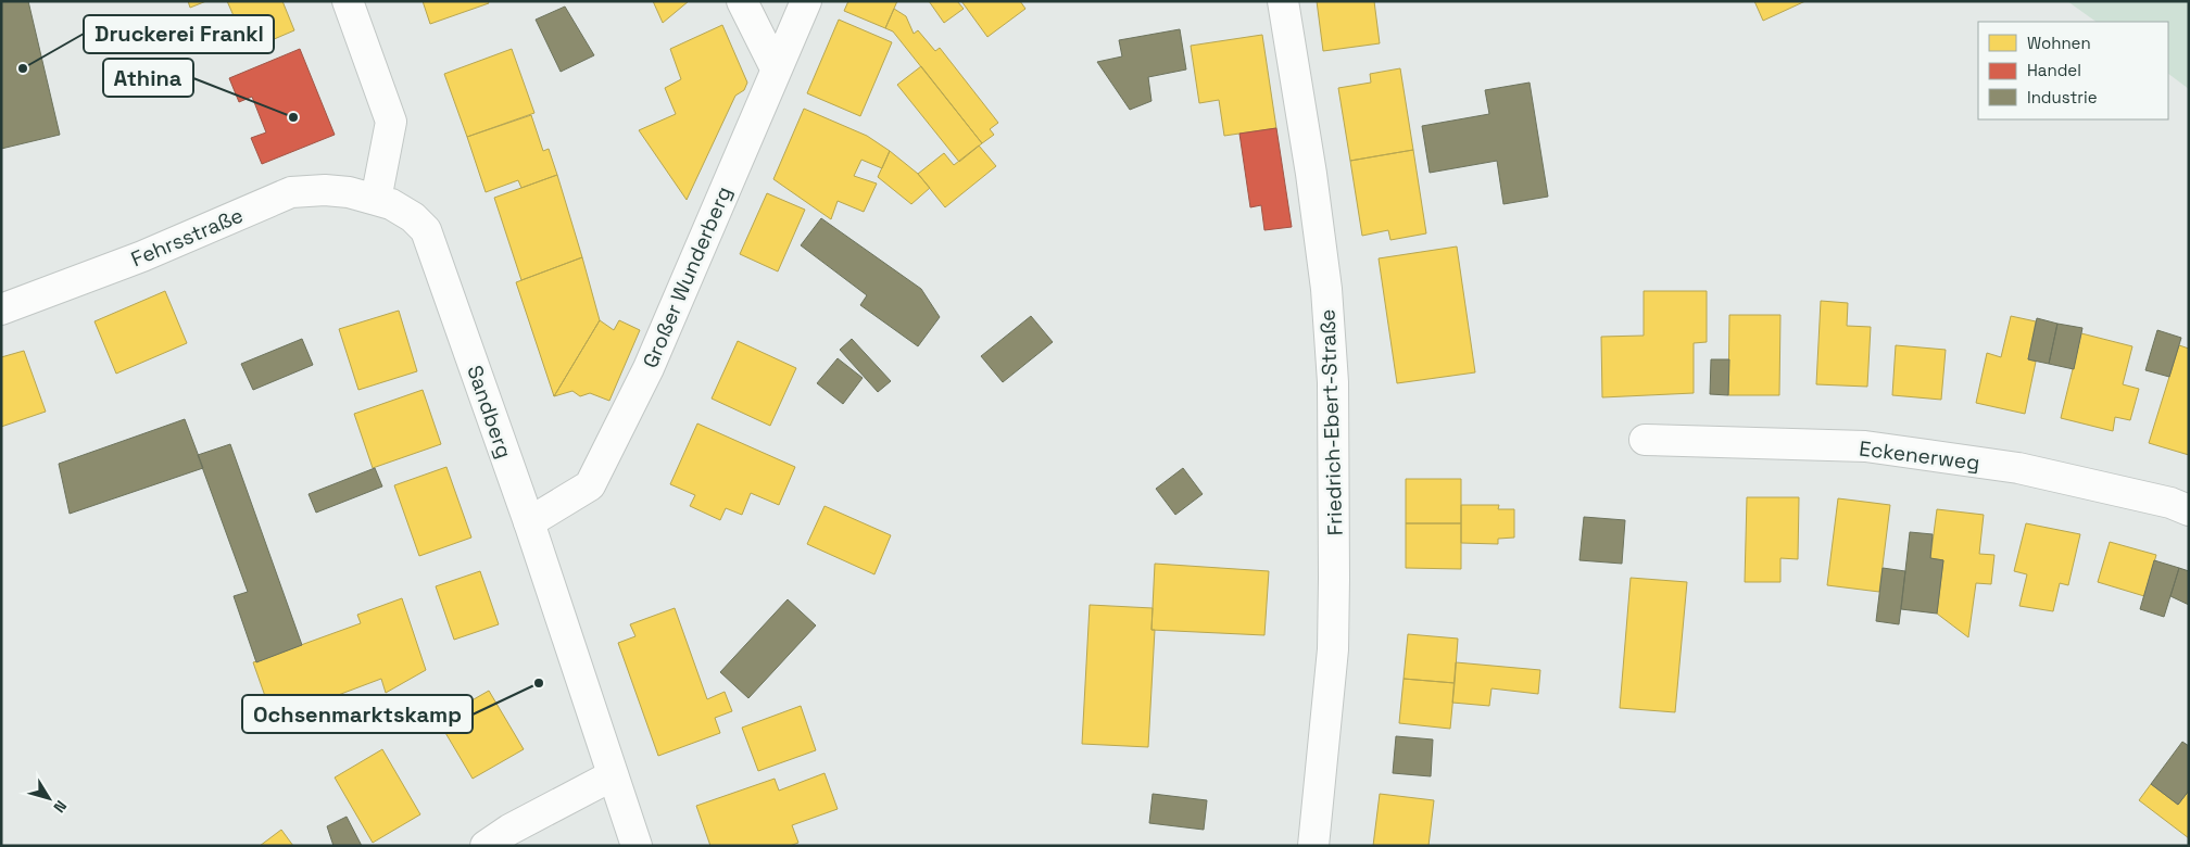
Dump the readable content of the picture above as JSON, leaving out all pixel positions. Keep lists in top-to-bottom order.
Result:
{
  "streets": {
    "street": [
      "Fehrsstraße",
      "Großer Wunderberg",
      "Sandberg",
      "Friedrich-Ebert-Straße",
      "Eckenerweg"
    ]
  },
  "crossings": [
    ["Fehrsstraße", "Sandberg"],
    ["Großer Wunderberg", "Sandberg"]
  ],
  "places": ["Druckerei Frankl", "Athina", "Ochsenmarktskamp"],
  "legend": ["Wohnen", "Handel", "Industrie"],
  "north": "bottom right"
}
